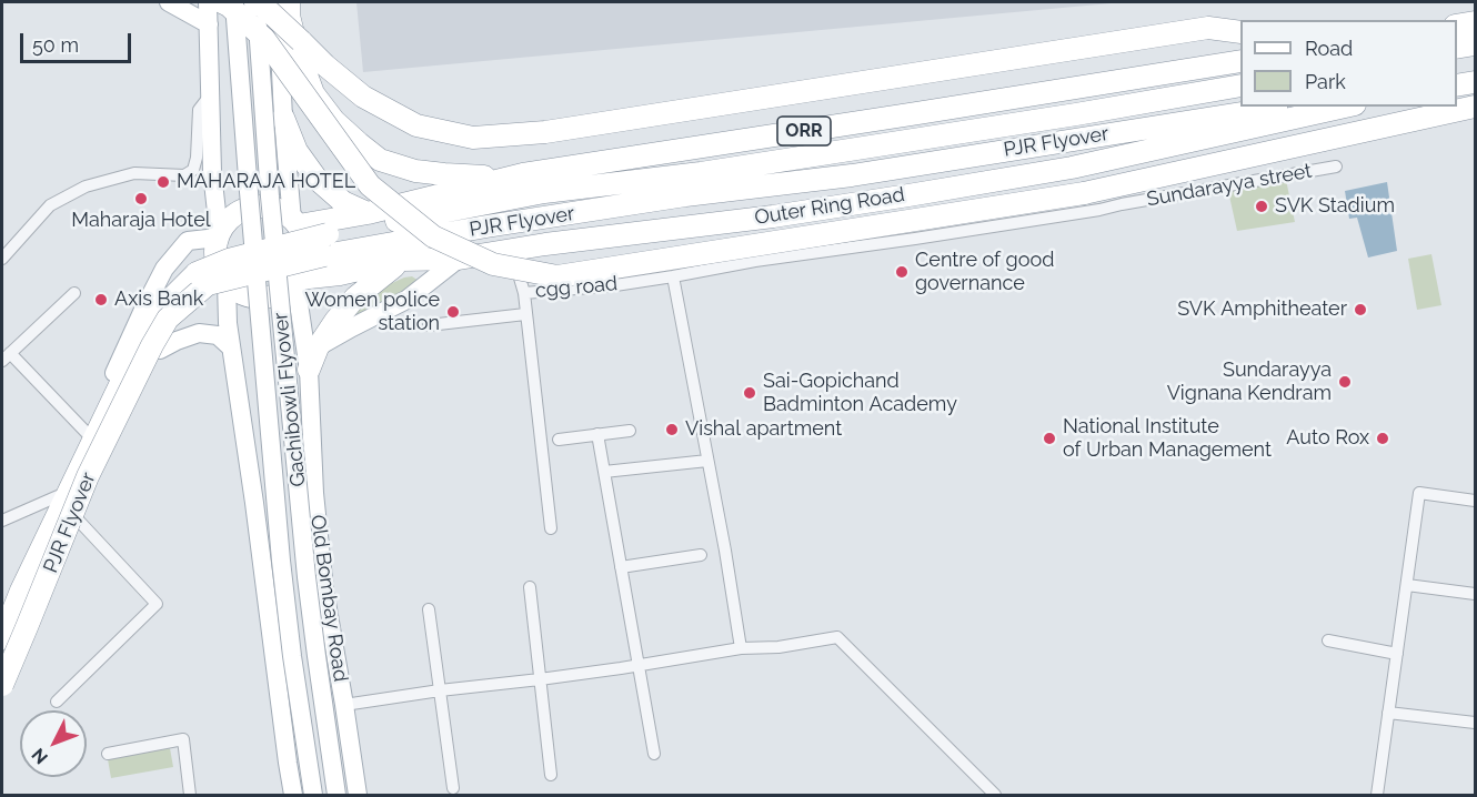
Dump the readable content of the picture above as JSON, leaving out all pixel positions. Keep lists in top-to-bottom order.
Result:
{
  "streets": {
    "highway": ["ORR", "PJR Flyover", "Outer Ring Road"],
    "main road": ["Gachibowli Flyover", "Old Bombay Road"],
    "street": ["Sundarayya street", "cgg road"]
  },
  "crossings": [
    ["ORR", "Outer Ring Road"],
    ["ORR", "Old Bombay Road"],
    ["Sundarayya street", "cgg road"],
    ["Outer Ring Road", "cgg road"],
    ["Outer Ring Road", "Old Bombay Road"]
  ],
  "places": [
    "MAHARAJA HOTEL",
    "Maharaja Hotel",
    "SVK Stadium",
    "Centre of good governance",
    "Axis Bank",
    "SVK Amphitheater",
    "Women police station",
    "Sundarayya Vignana Kendram",
    "Sai-Gopichand Badminton Academy",
    "Vishal apartment",
    "National Institute of Urban Management",
    "Auto Rox"
  ],
  "legend": ["Road", "Park"],
  "scale_bar": "50 m",
  "north": "bottom left"
}
